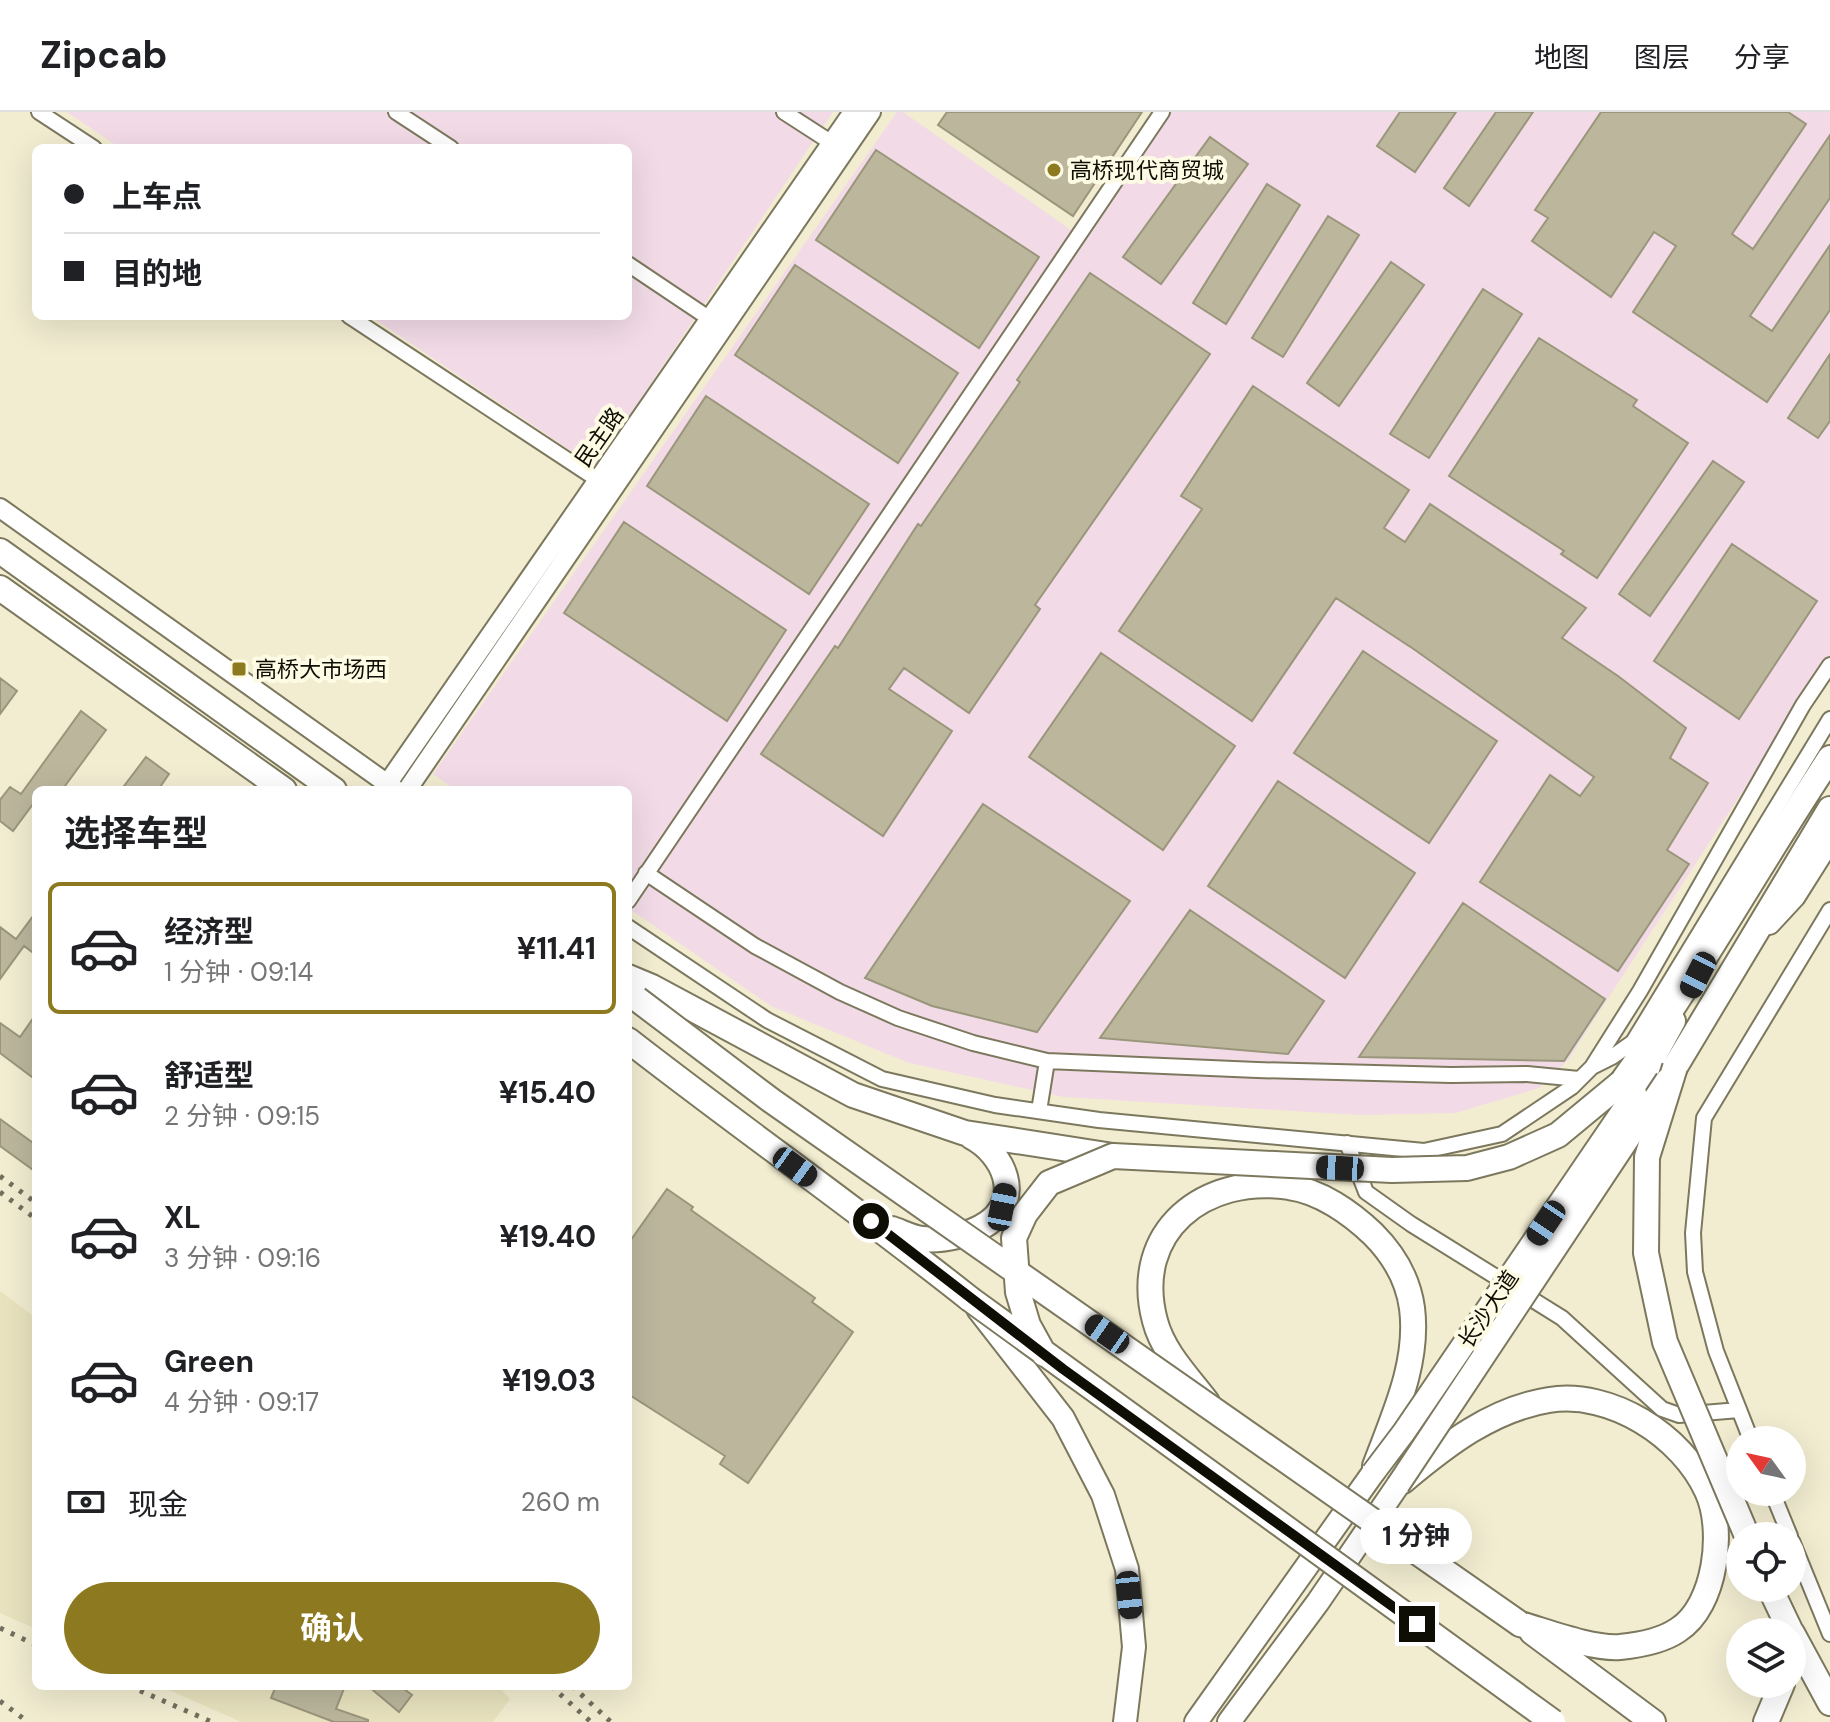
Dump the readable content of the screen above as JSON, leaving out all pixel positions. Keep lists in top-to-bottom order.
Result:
{
  "streets": {
    "main road": ["长沙大道"],
    "street": ["民主路"]
  },
  "places": {
    "other": ["高桥现代商贸城"],
    "transit": ["高桥大市场西"]
  },
  "north": "top left",
  "page": {
    "header": "Zipcab",
    "nav": ["地图", "图层", "分享"],
    "banner": ["上车点", "目的地"],
    "heading": "选择车型",
    "list": [
      {
        "name": "经济型",
        "note": "1 分钟 · 09:14",
        "value": "¥11.41"
      },
      {
        "name": "舒适型",
        "note": "2 分钟 · 09:15",
        "value": "¥15.40"
      },
      {
        "name": "XL",
        "note": "3 分钟 · 09:16",
        "value": "¥19.40"
      },
      {
        "name": "Green",
        "note": "4 分钟 · 09:17",
        "value": "¥19.03"
      }
    ],
    "pay": ["现金", "260 m"],
    "bubble": "1 分钟",
    "buttons": "确认"
  }
}
